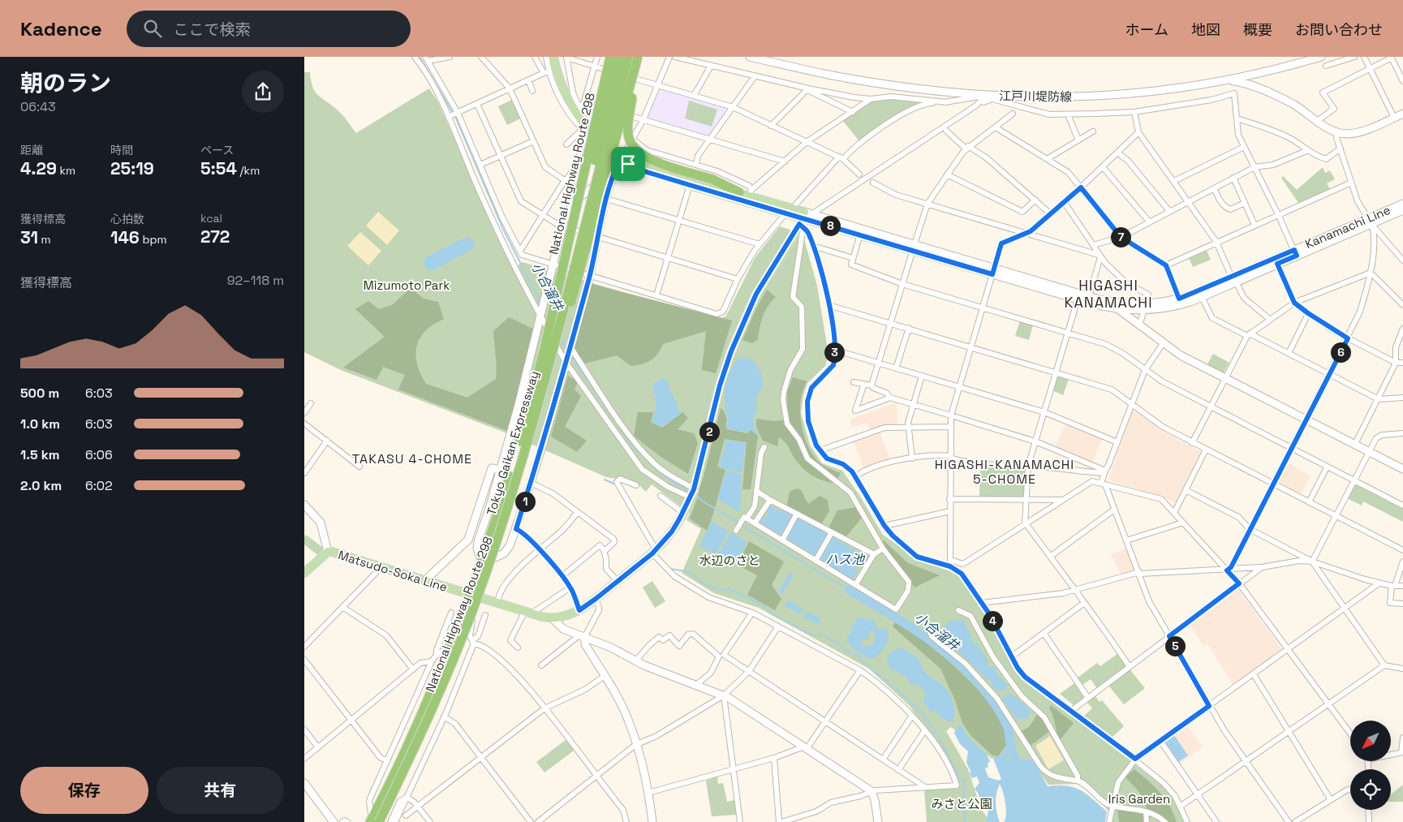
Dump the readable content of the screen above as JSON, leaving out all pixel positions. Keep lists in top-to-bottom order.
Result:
{
  "streets": {
    "highway": ["National Highway Route 298", "Tokyo Gaikan Expressway"],
    "main road": ["Matsudo-Soka Line"],
    "street": ["江戸川堤防線", "Kanamachi Line"]
  },
  "crossings": [
    ["National Highway Route 298", "Tokyo Gaikan Expressway"],
    ["National Highway Route 298", "Matsudo-Soka Line"],
    ["Kanamachi Line", "Matsudo-Soka Line"]
  ],
  "districts": ["HIGASHI KANAMACHI", "TAKASU 4-CHOME", "HIGASHI-KANAMACHI 5-CHOME"],
  "water": ["小合溜井", "ハス池"],
  "parks": [
    "Mizumoto Park",
    "水辺のさと",
    "Iris Garden",
    "みさと公園"
  ],
  "north": "bottom left",
  "page": {
    "header": "Kadence",
    "search": "ここで検索",
    "nav": [
      "ホーム",
      "地図",
      "概要",
      "お問い合わせ"
    ],
    "heading": ["朝のラン", "06:43"],
    "stats": [
      ["距離", "4.29 km"],
      ["時間", "25:19"],
      ["ペース", "5:54 /km"],
      ["獲得標高", "31 m"],
      ["心拍数", "146 bpm"],
      ["kcal", "272"]
    ],
    "pins": [
      "8",
      "7",
      "3",
      "6",
      "2",
      "1",
      "4",
      "5"
    ],
    "chart": ["獲得標高", "92–118 m"],
    "list": [
      {
        "name": "500 m",
        "note": "6:03"
      },
      {
        "name": "1.0 km",
        "note": "6:03"
      },
      {
        "name": "1.5 km",
        "note": "6:06"
      },
      {
        "name": "2.0 km",
        "note": "6:02"
      }
    ],
    "buttons": ["保存", "共有"]
  }
}
